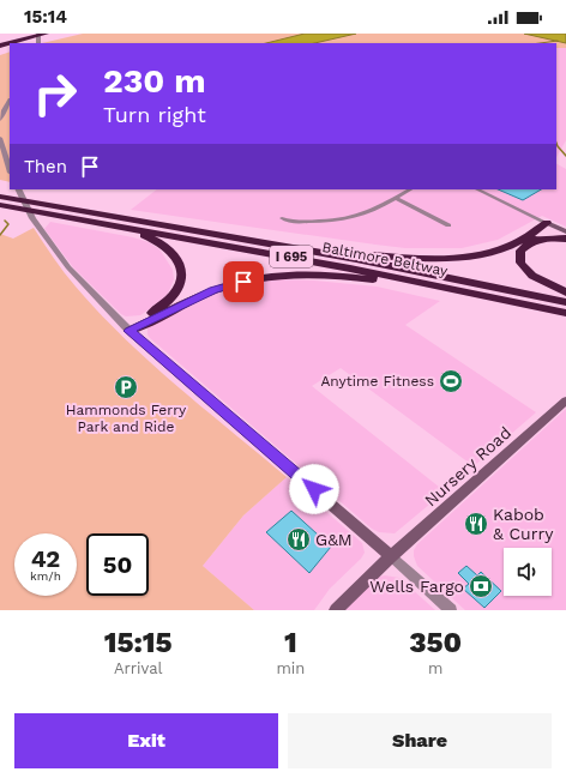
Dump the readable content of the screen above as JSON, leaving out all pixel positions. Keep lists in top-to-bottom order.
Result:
{
  "streets": {
    "highway": ["I 695", "Baltimore Beltway"],
    "main road": ["Nursery Road"]
  },
  "places": {
    "sports": ["Anytime Fitness"],
    "parking": ["Hammonds Ferry Park and Ride"],
    "restaurant": ["Kabob & Curry", "G&M"],
    "bank": ["Wells Fargo"]
  },
  "page": {
    "status": "15:14",
    "turn": ["230 m", "Turn right"],
    "then": "Then",
    "speed": "42 km/h",
    "limit": "50",
    "eta": [
      "15:15",
      "Arrival",
      "1",
      "min",
      "350",
      "m"
    ],
    "buttons": ["Exit", "Share"]
  }
}
